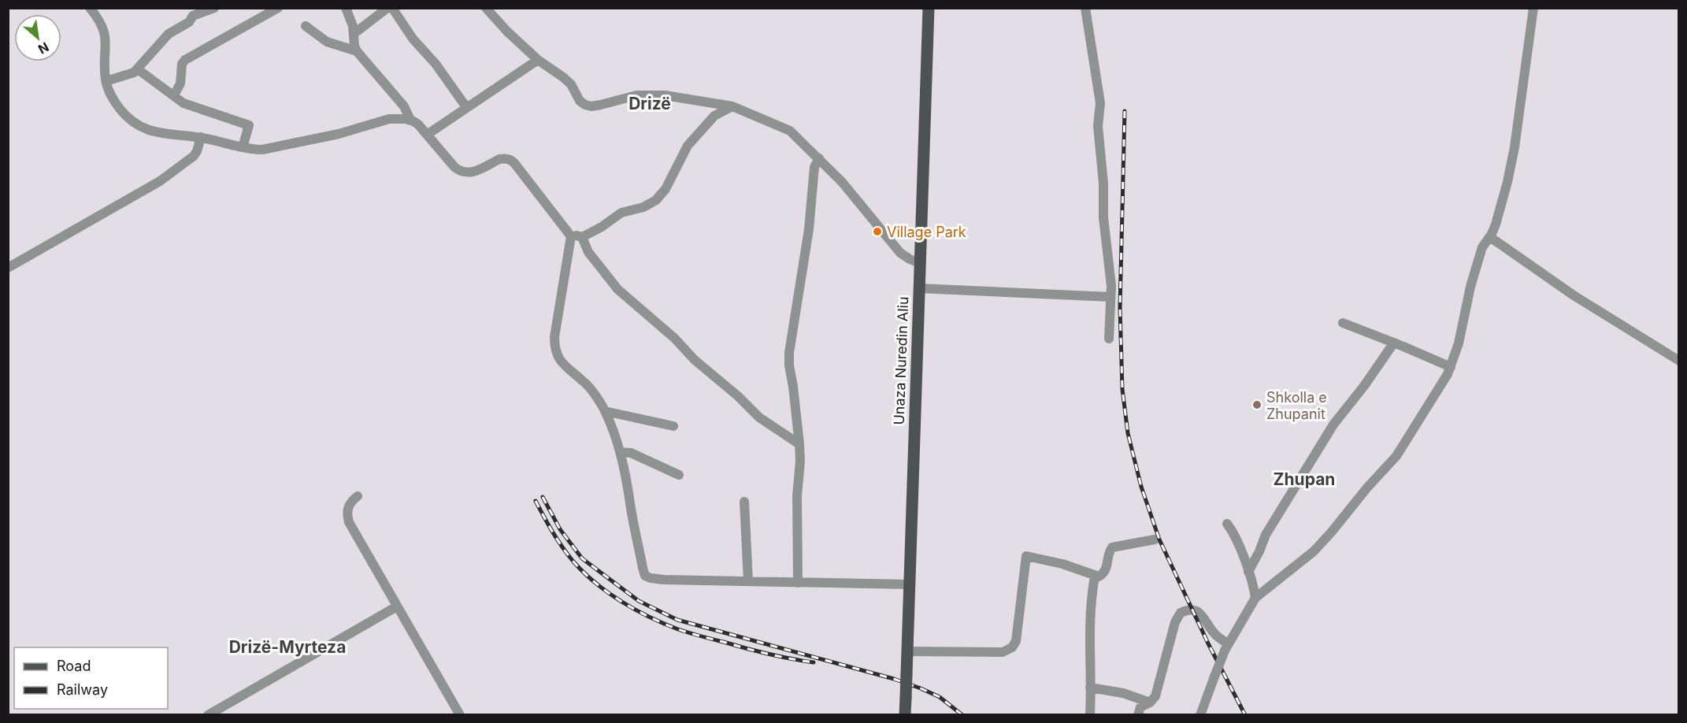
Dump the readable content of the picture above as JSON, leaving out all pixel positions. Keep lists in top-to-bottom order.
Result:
{
  "streets": {
    "main road": ["Unaza Nuredin Aliu"]
  },
  "districts": ["Drizë", "Zhupan", "Drizë-Myrteza"],
  "places": ["Village Park", "Shkolla e Zhupanit"],
  "legend": ["Road", "Railway"],
  "north": "bottom right"
}
